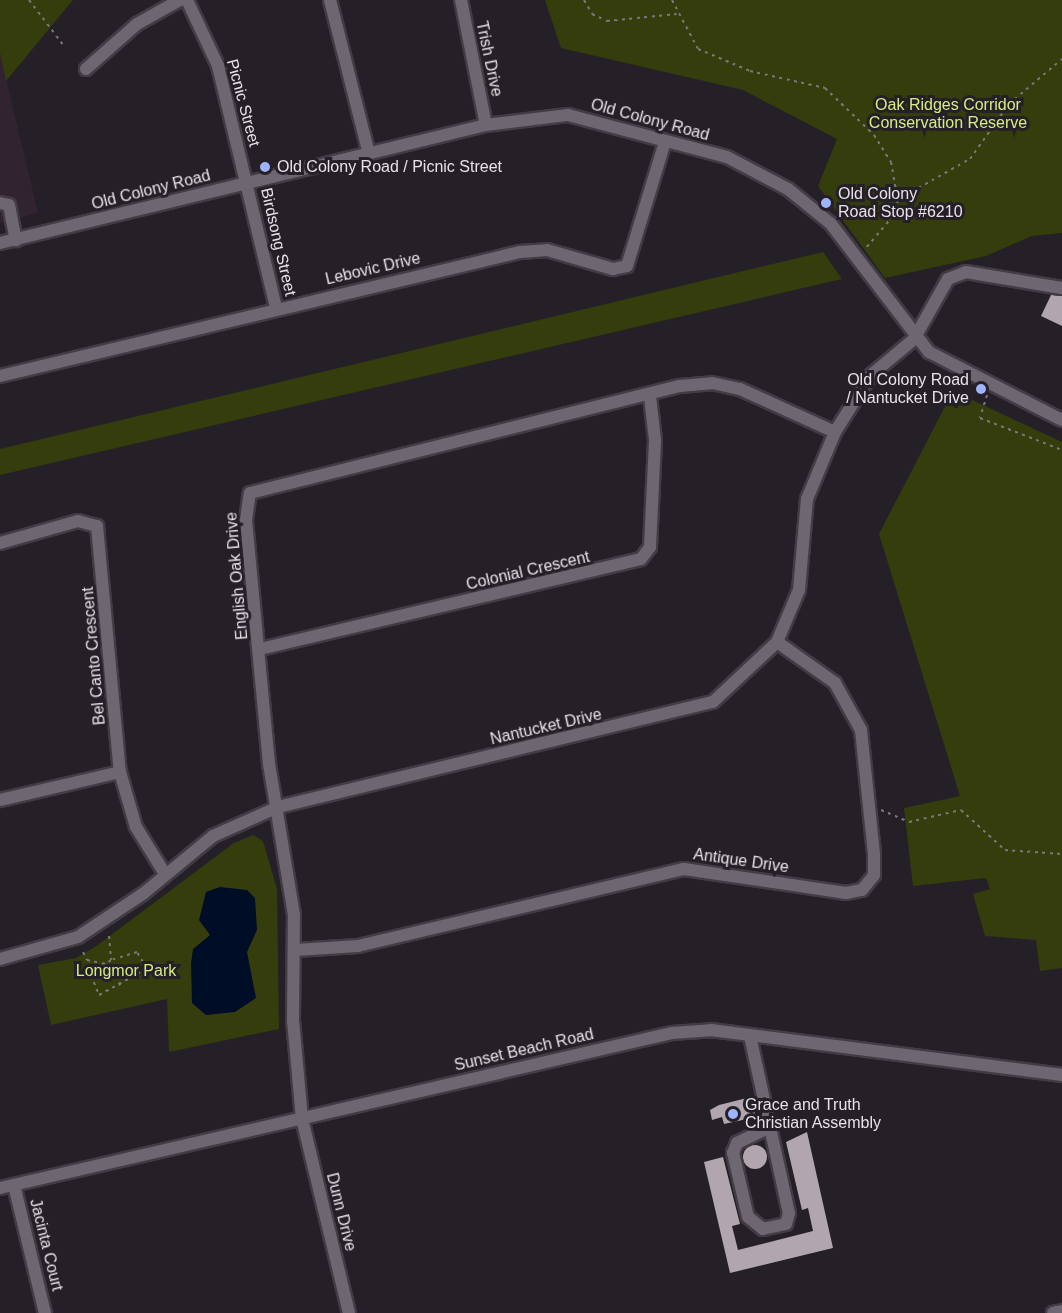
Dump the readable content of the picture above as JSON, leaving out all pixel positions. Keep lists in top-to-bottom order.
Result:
{
  "streets": {
    "street": [
      "Trish Drive",
      "Picnic Street",
      "Old Colony Road",
      "Birdsong Street",
      "Lebovic Drive",
      "Colonial Crescent",
      "English Oak Drive",
      "Bel Canto Crescent",
      "Nantucket Drive",
      "Antique Drive",
      "Sunset Beach Road",
      "Dunn Drive",
      "Jacinta Court"
    ]
  },
  "crossings": [
    ["Trish Drive", "Old Colony Road"],
    ["Picnic Street", "Old Colony Road"],
    ["Picnic Street", "Birdsong Street"],
    ["Old Colony Road", "Birdsong Street"],
    ["Old Colony Road", "Lebovic Drive"],
    ["Old Colony Road", "Nantucket Drive"],
    ["Birdsong Street", "Lebovic Drive"],
    ["Colonial Crescent", "English Oak Drive"],
    ["English Oak Drive", "Nantucket Drive"],
    ["English Oak Drive", "Antique Drive"],
    ["English Oak Drive", "Sunset Beach Road"],
    ["English Oak Drive", "Dunn Drive"],
    ["Bel Canto Crescent", "Nantucket Drive"],
    ["Nantucket Drive", "Antique Drive"],
    ["Sunset Beach Road", "Dunn Drive"],
    ["Sunset Beach Road", "Jacinta Court"]
  ],
  "parks": ["Oak Ridges Corridor Conservation Reserve", "Longmor Park"],
  "places": [
    "Old Colony Road / Picnic Street",
    "Old Colony Road Stop #6210",
    "Old Colony Road / Nantucket Drive",
    "Grace and Truth Christian Assembly"
  ]
}
